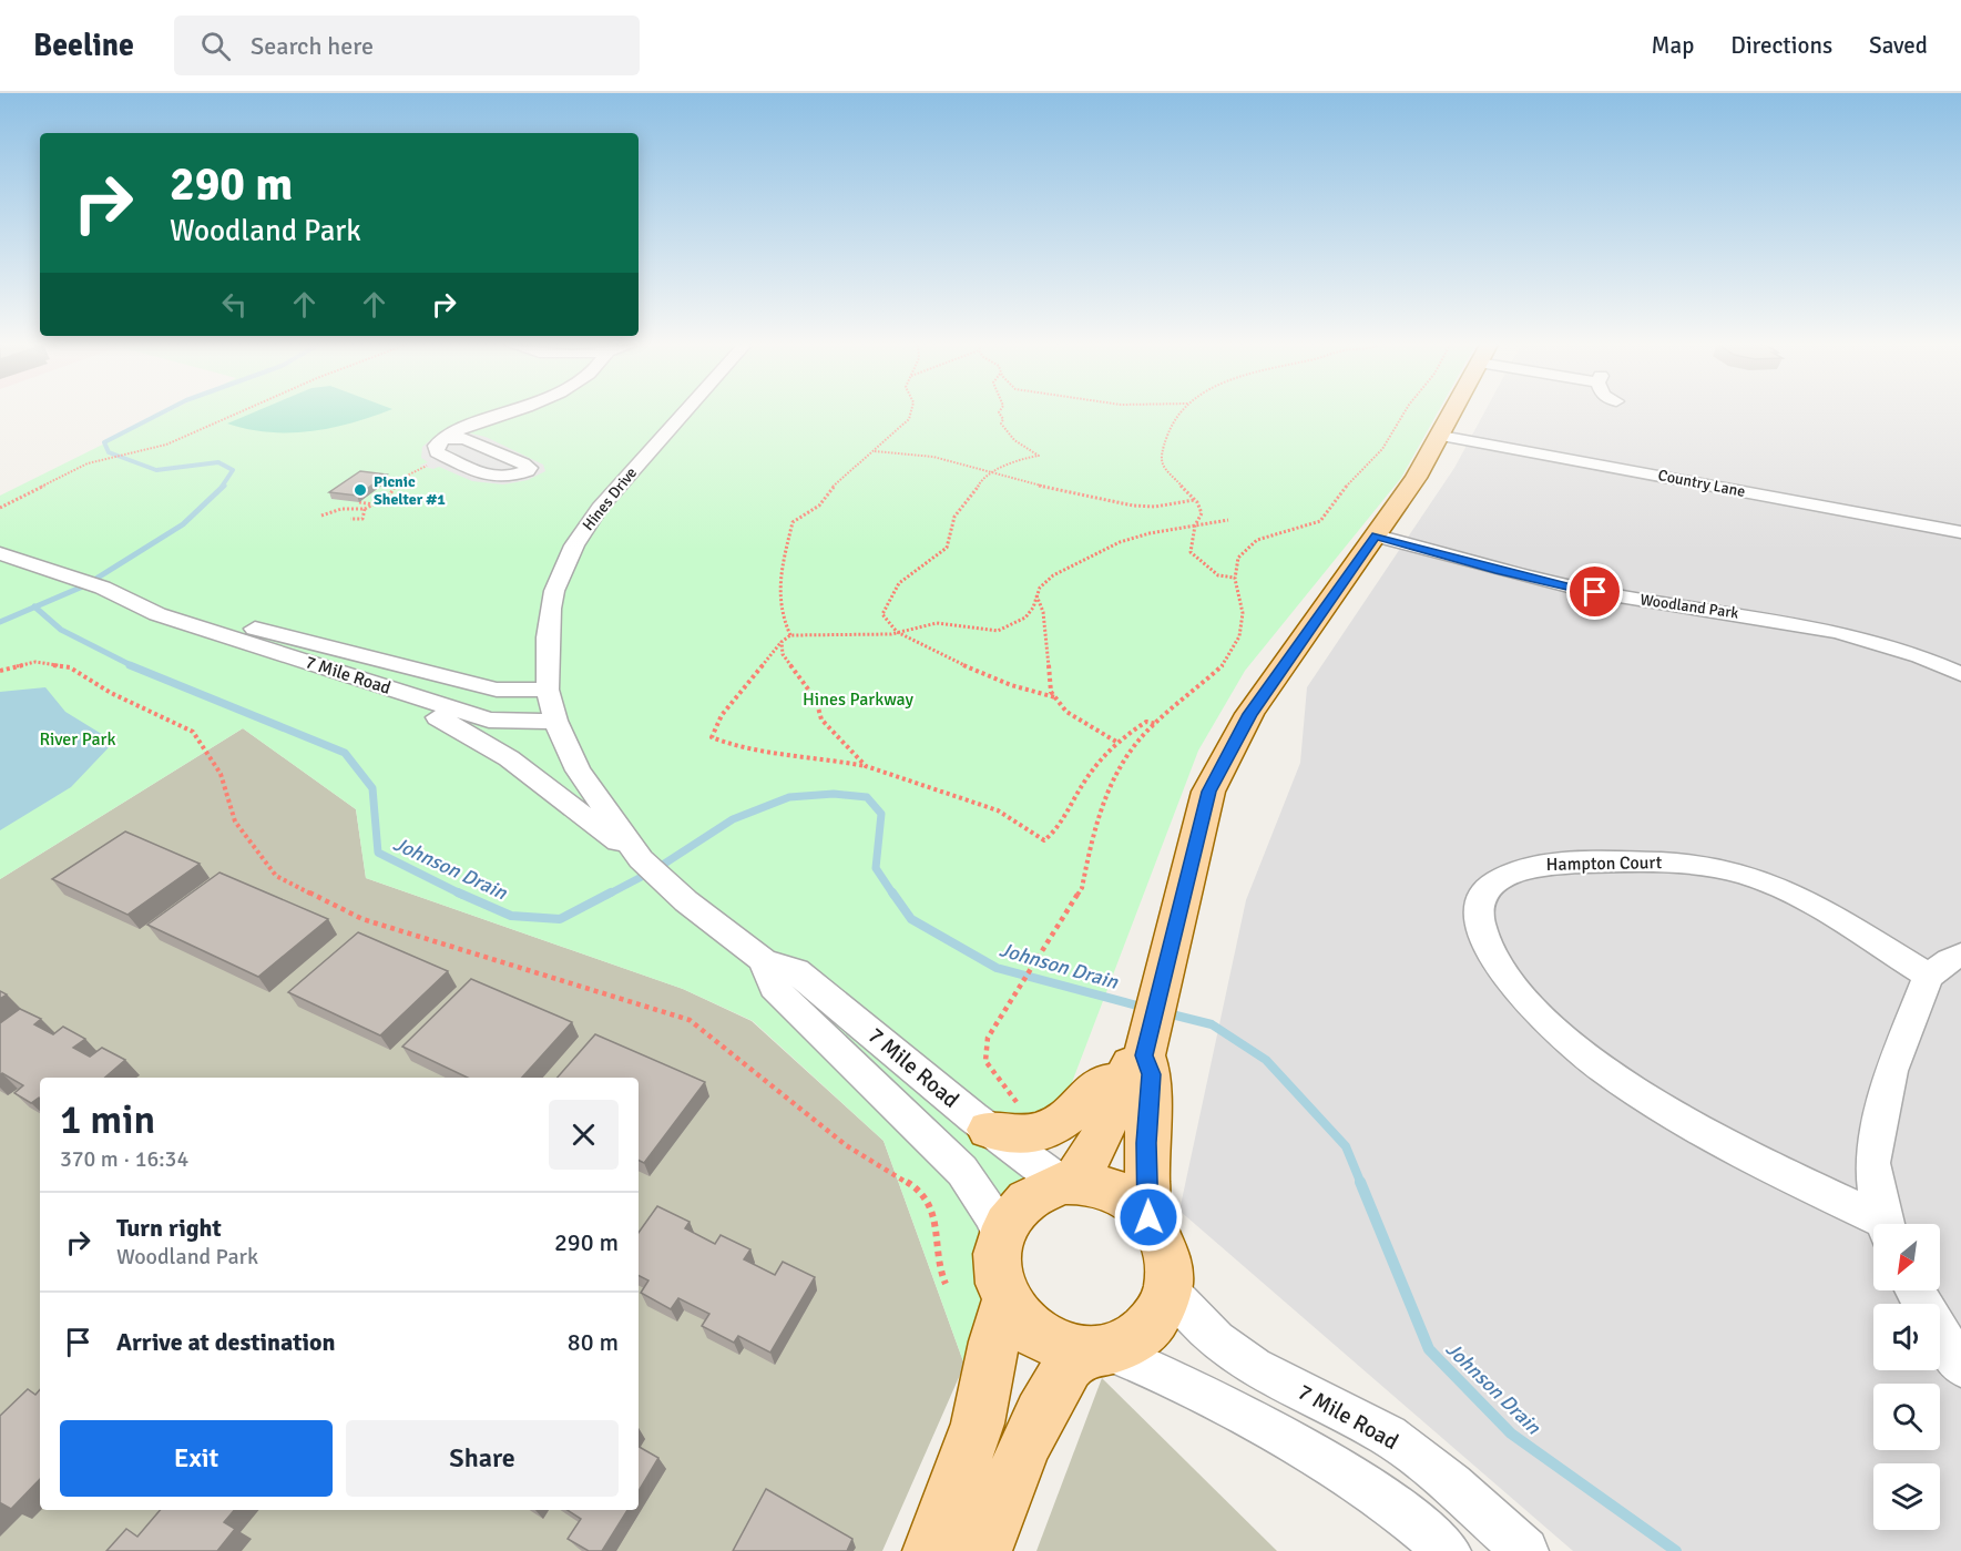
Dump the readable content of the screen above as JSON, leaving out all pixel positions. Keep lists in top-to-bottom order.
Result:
{
  "streets": {
    "street": [
      "Country Lane",
      "Hines Drive",
      "Woodland Park",
      "7 Mile Road",
      "Hampton Court"
    ]
  },
  "crossings": [
    ["Hines Drive", "7 Mile Road"]
  ],
  "water": ["Johnson Drain"],
  "parks": ["Hines Parkway", "River Park"],
  "places": ["Picnic Shelter #1"],
  "north": "bottom left",
  "page": {
    "header": "Beeline",
    "search": "Search here",
    "nav": ["Map", "Directions", "Saved"],
    "turn": ["290 m", "Woodland Park"],
    "heading": ["1 min", "370 m · 16:34"],
    "list": [
      {
        "name": "Turn right",
        "note": "Woodland Park",
        "value": "290 m"
      },
      {
        "name": "Arrive at destination",
        "value": "80 m"
      }
    ],
    "buttons": ["Exit", "Share"]
  }
}
